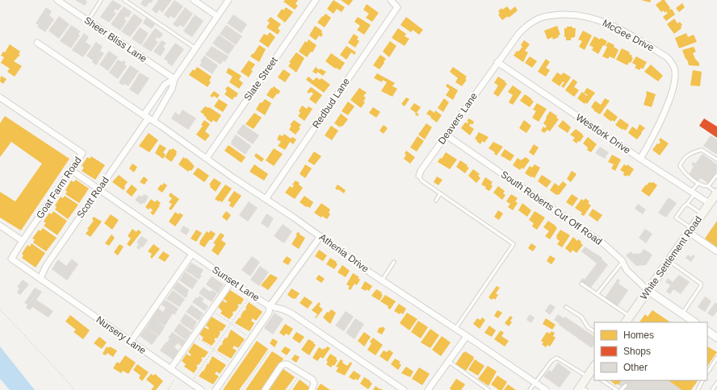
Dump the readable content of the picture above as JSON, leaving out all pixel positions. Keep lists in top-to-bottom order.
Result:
{
  "streets": {
    "main road": ["White Settlement Road"],
    "street": [
      "McGee Drive",
      "Sheer Bliss Lane",
      "Slate Street",
      "Redbud Lane",
      "Deavers Lane",
      "Westfork Drive",
      "Goat Farm Road",
      "Scott Road",
      "South Roberts Cut Off Road",
      "Athenia Drive",
      "Sunset Lane",
      "Nursery Lane"
    ]
  },
  "crossings": [
    ["McGee Drive", "Deavers Lane"],
    ["McGee Drive", "Westfork Drive"],
    ["Sheer Bliss Lane", "Scott Road"],
    ["Slate Street", "Athenia Drive"],
    ["Redbud Lane", "Athenia Drive"],
    ["Deavers Lane", "Westfork Drive"],
    ["Deavers Lane", "South Roberts Cut Off Road"],
    ["Westfork Drive", "White Settlement Road"],
    ["Goat Farm Road", "Scott Road"],
    ["Goat Farm Road", "Sunset Lane"],
    ["Goat Farm Road", "Nursery Lane"],
    ["Scott Road", "Athenia Drive"],
    ["Scott Road", "Sunset Lane"],
    ["Scott Road", "Nursery Lane"],
    ["South Roberts Cut Off Road", "White Settlement Road"]
  ],
  "legend": ["Homes", "Shops", "Other"]
}
